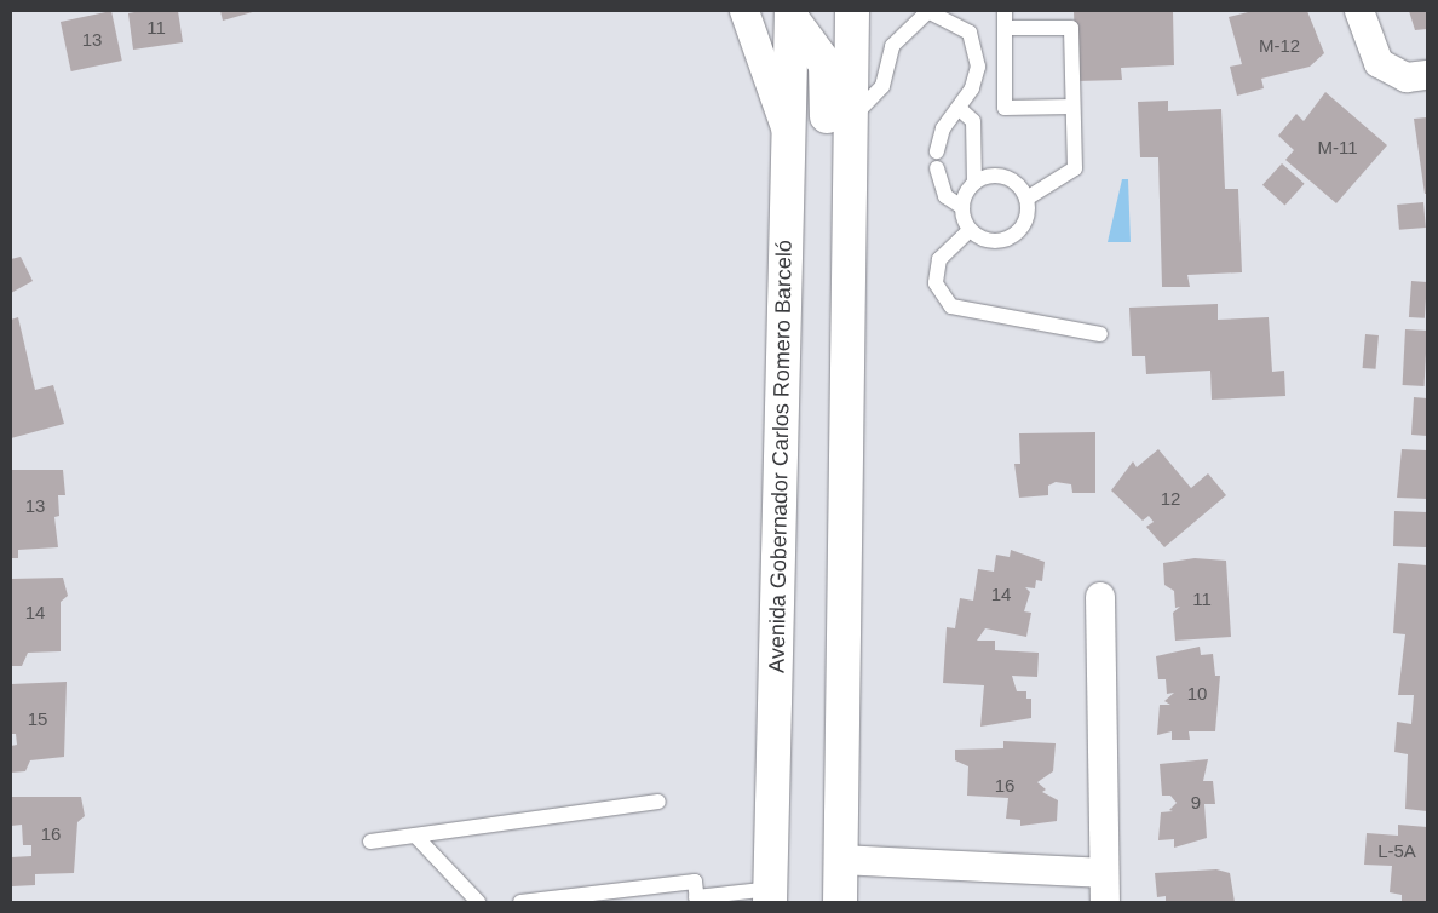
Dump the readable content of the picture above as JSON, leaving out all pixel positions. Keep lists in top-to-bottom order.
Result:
{
  "streets": {
    "main road": ["Avenida Gobernador Carlos Romero Barceló"]
  },
  "house_numbers": [
    "11",
    "13",
    "M-12",
    "M-11",
    "12",
    "13",
    "14",
    "11",
    "14",
    "10",
    "15",
    "16",
    "9",
    "16",
    "L-5A"
  ]
}
